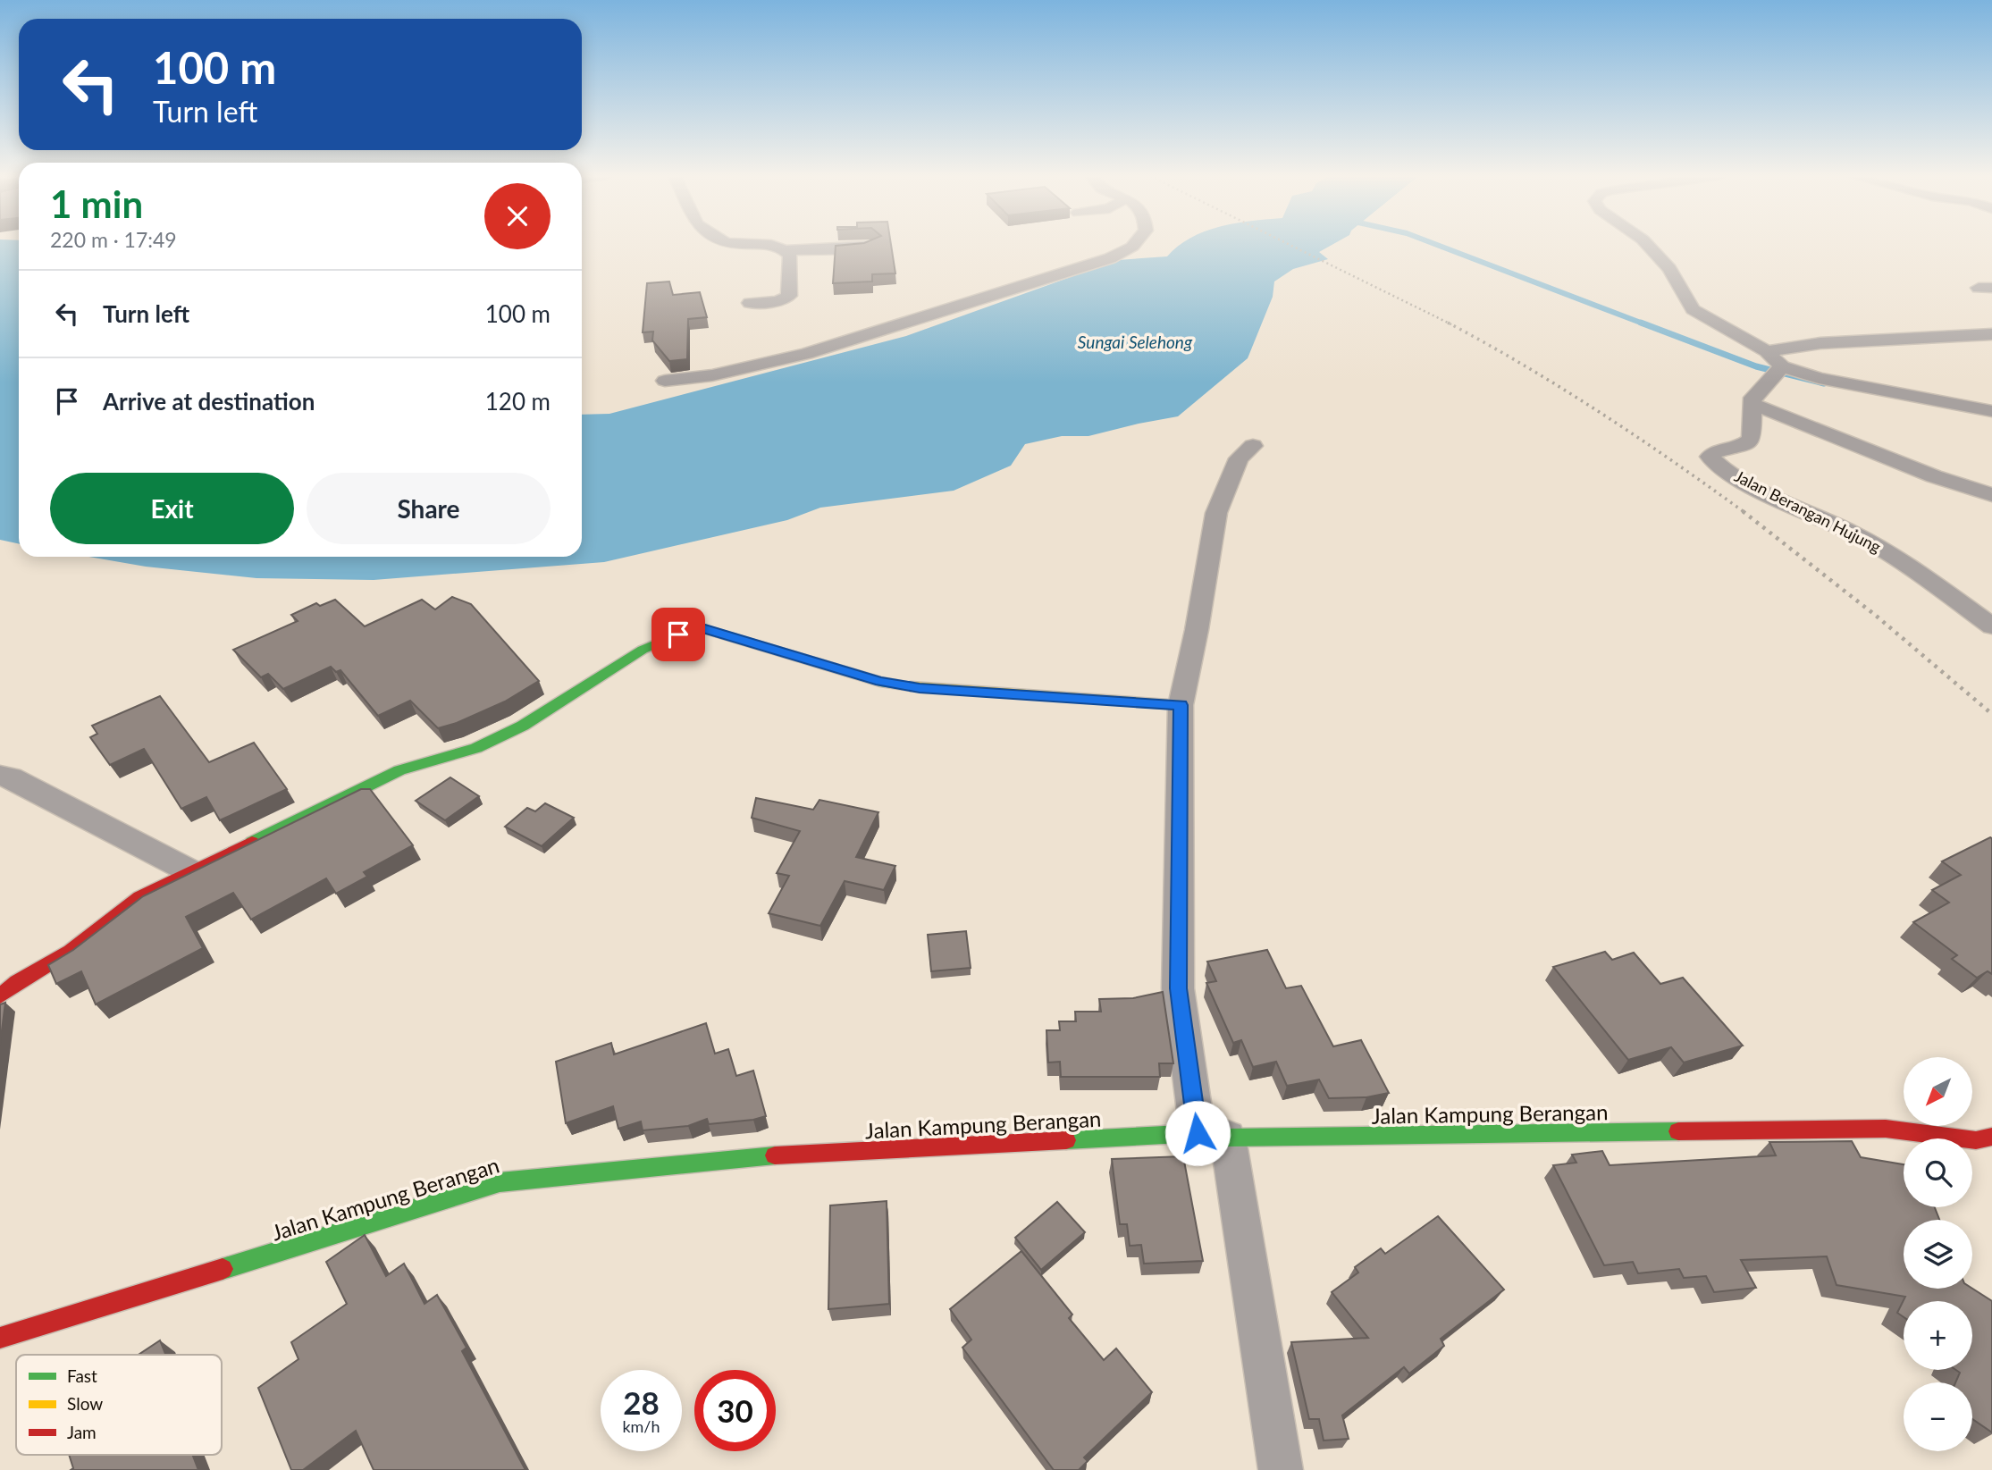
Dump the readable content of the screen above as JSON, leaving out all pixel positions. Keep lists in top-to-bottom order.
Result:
{
  "streets": {
    "street": ["Jalan Berangan Hujung", "Jalan Kampung Berangan"]
  },
  "water": ["Sungai Selehong"],
  "legend": ["Fast", "Slow", "Jam"],
  "north": "bottom left",
  "page": {
    "turn": ["100 m", "Turn left"],
    "heading": ["1 min", "220 m · 17:49"],
    "list": [
      {
        "name": "Turn left",
        "value": "100 m"
      },
      {
        "name": "Arrive at destination",
        "value": "120 m"
      }
    ],
    "buttons": ["Exit", "Share"],
    "map_buttons": ["+", "−"],
    "speed": "28 km/h",
    "limit": "30"
  }
}
